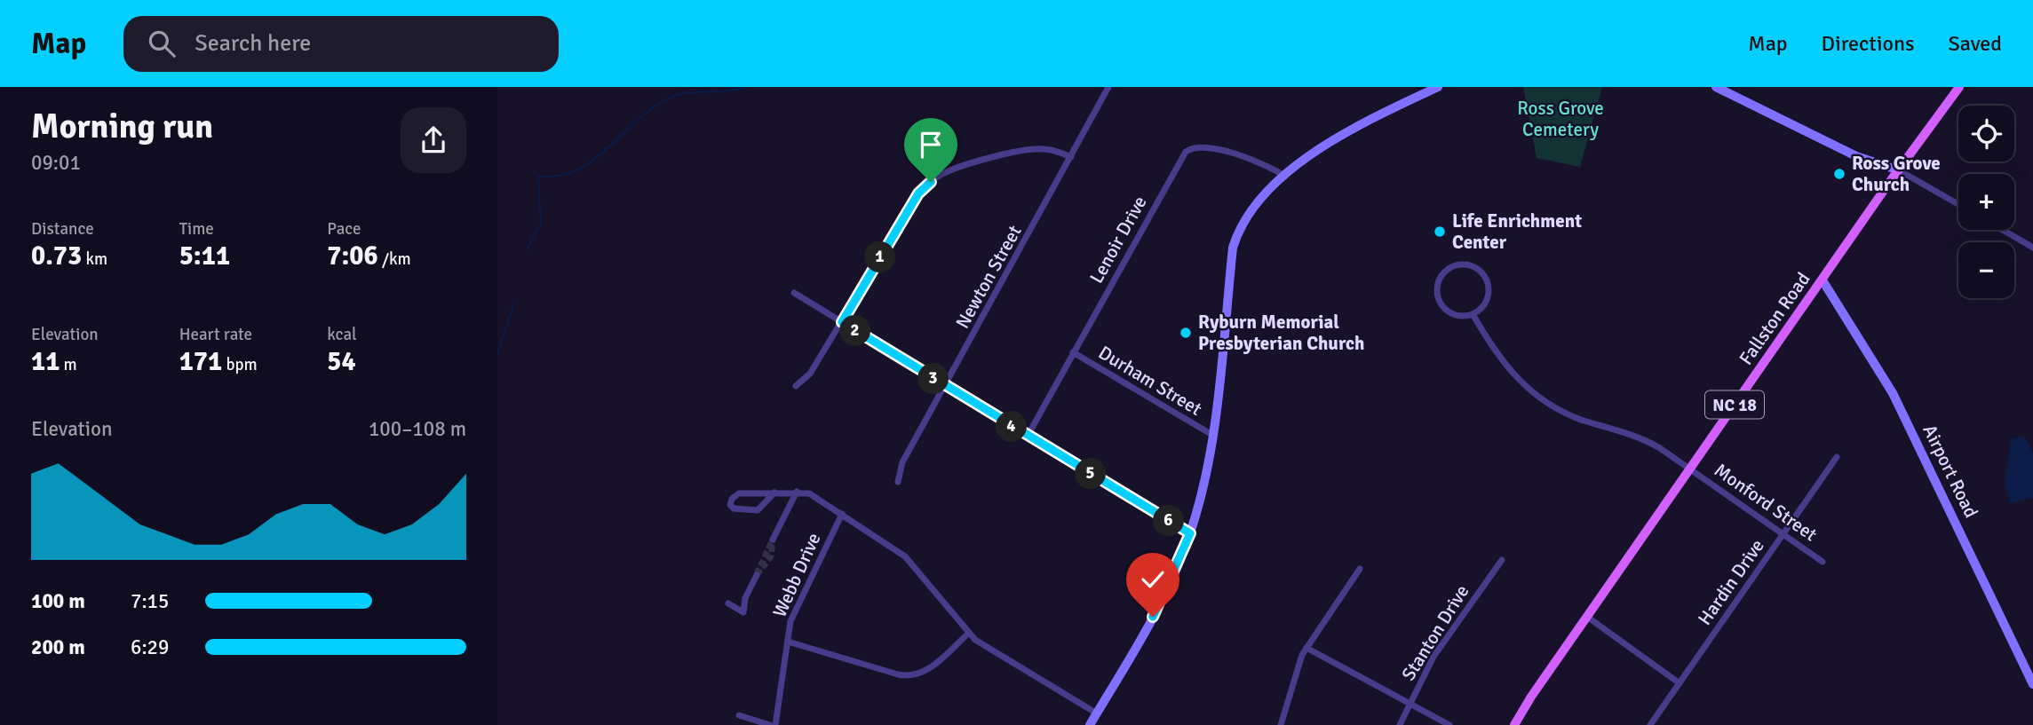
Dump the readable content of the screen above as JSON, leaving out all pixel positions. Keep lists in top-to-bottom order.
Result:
{
  "streets": {
    "main road": ["Fallston Road", "NC 18"],
    "street": [
      "Lenoir Drive",
      "Newton Street",
      "Durham Street",
      "Airport Road",
      "Monford Street",
      "Webb Drive",
      "Hardin Drive",
      "Stanton Drive"
    ]
  },
  "crossings": [
    ["Lenoir Drive", "Durham Street"],
    ["Fallston Road", "Airport Road"],
    ["Fallston Road", "Monford Street"],
    ["Monford Street", "Hardin Drive"]
  ],
  "parks": ["Ross Grove Cemetery"],
  "places": ["Ross Grove Church", "Life Enrichment Center", "Ryburn Memorial Presbyterian Church"],
  "page": {
    "header": "Map",
    "search": "Search here",
    "nav": ["Map", "Directions", "Saved"],
    "heading": ["Morning run", "09:01"],
    "map_buttons": ["+", "−"],
    "stats": [
      ["Distance", "0.73 km"],
      ["Time", "5:11"],
      ["Pace", "7:06 /km"],
      ["Elevation", "11 m"],
      ["Heart rate", "171 bpm"],
      ["kcal", "54"]
    ],
    "pins": [
      "1",
      "2",
      "3",
      "4",
      "5",
      "6"
    ],
    "chart": ["Elevation", "100–108 m"],
    "list": [
      {
        "name": "100 m",
        "note": "7:15"
      },
      {
        "name": "200 m",
        "note": "6:29"
      }
    ]
  }
}
